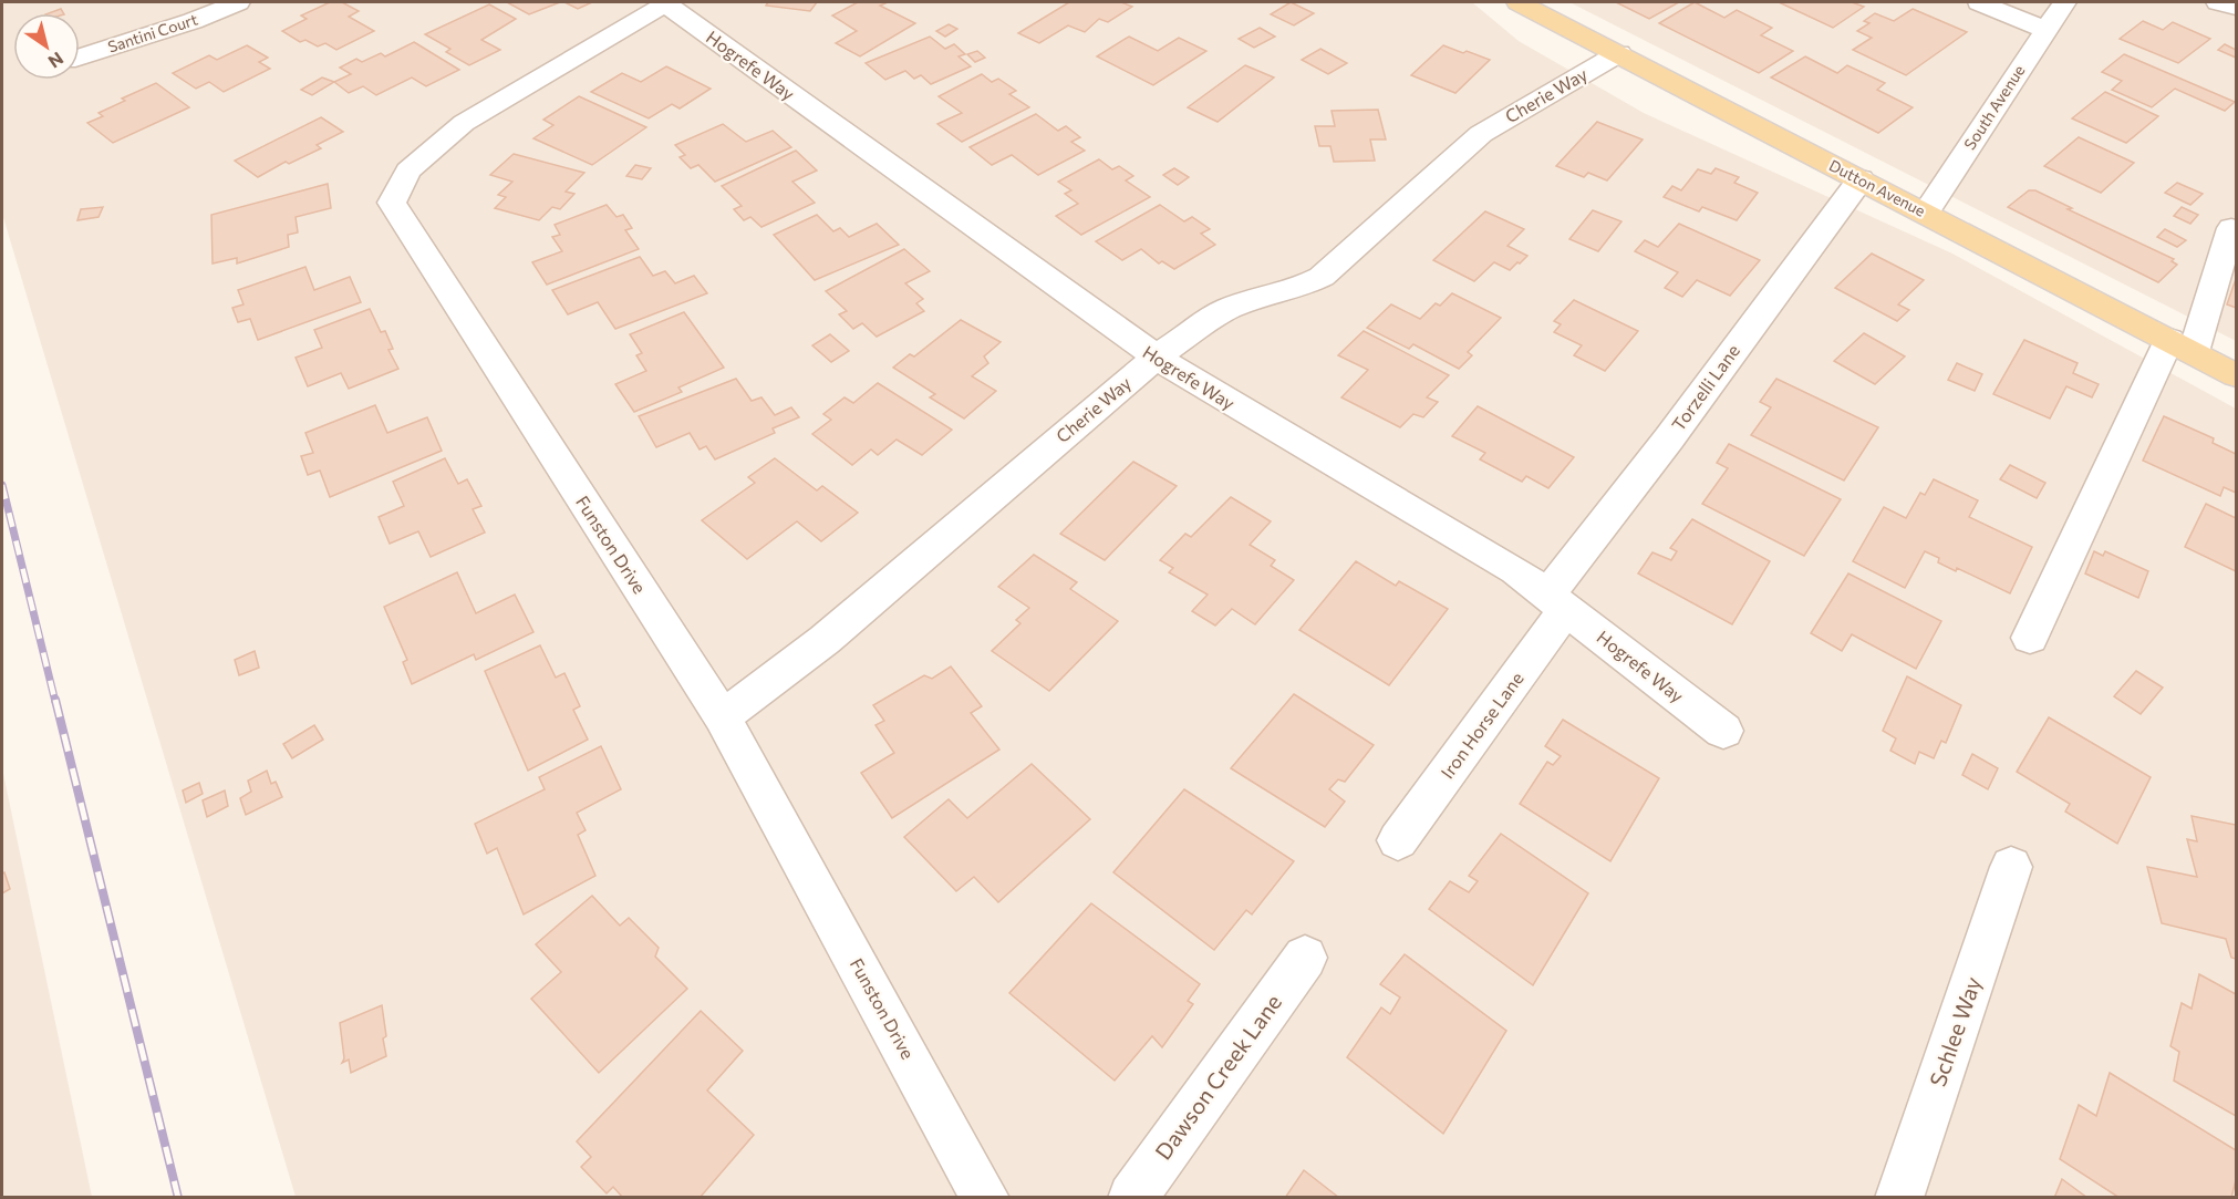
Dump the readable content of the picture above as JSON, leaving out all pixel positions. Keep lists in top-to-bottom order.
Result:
{
  "streets": {
    "main road": ["Dutton Avenue"],
    "street": [
      "Santini Court",
      "Hogrefe Way",
      "Cherie Way",
      "South Avenue",
      "Torzelli Lane",
      "Funston Drive",
      "Iron Horse Lane",
      "Schlee Way",
      "Dawson Creek Lane"
    ]
  },
  "crossings": [
    ["Hogrefe Way", "Cherie Way"],
    ["Hogrefe Way", "Torzelli Lane"],
    ["Hogrefe Way", "Funston Drive"],
    ["Hogrefe Way", "Iron Horse Lane"],
    ["Cherie Way", "Dutton Avenue"],
    ["Cherie Way", "Funston Drive"],
    ["South Avenue", "Dutton Avenue"],
    ["Dutton Avenue", "Torzelli Lane"],
    ["Torzelli Lane", "Iron Horse Lane"]
  ],
  "north": "bottom right"
}
